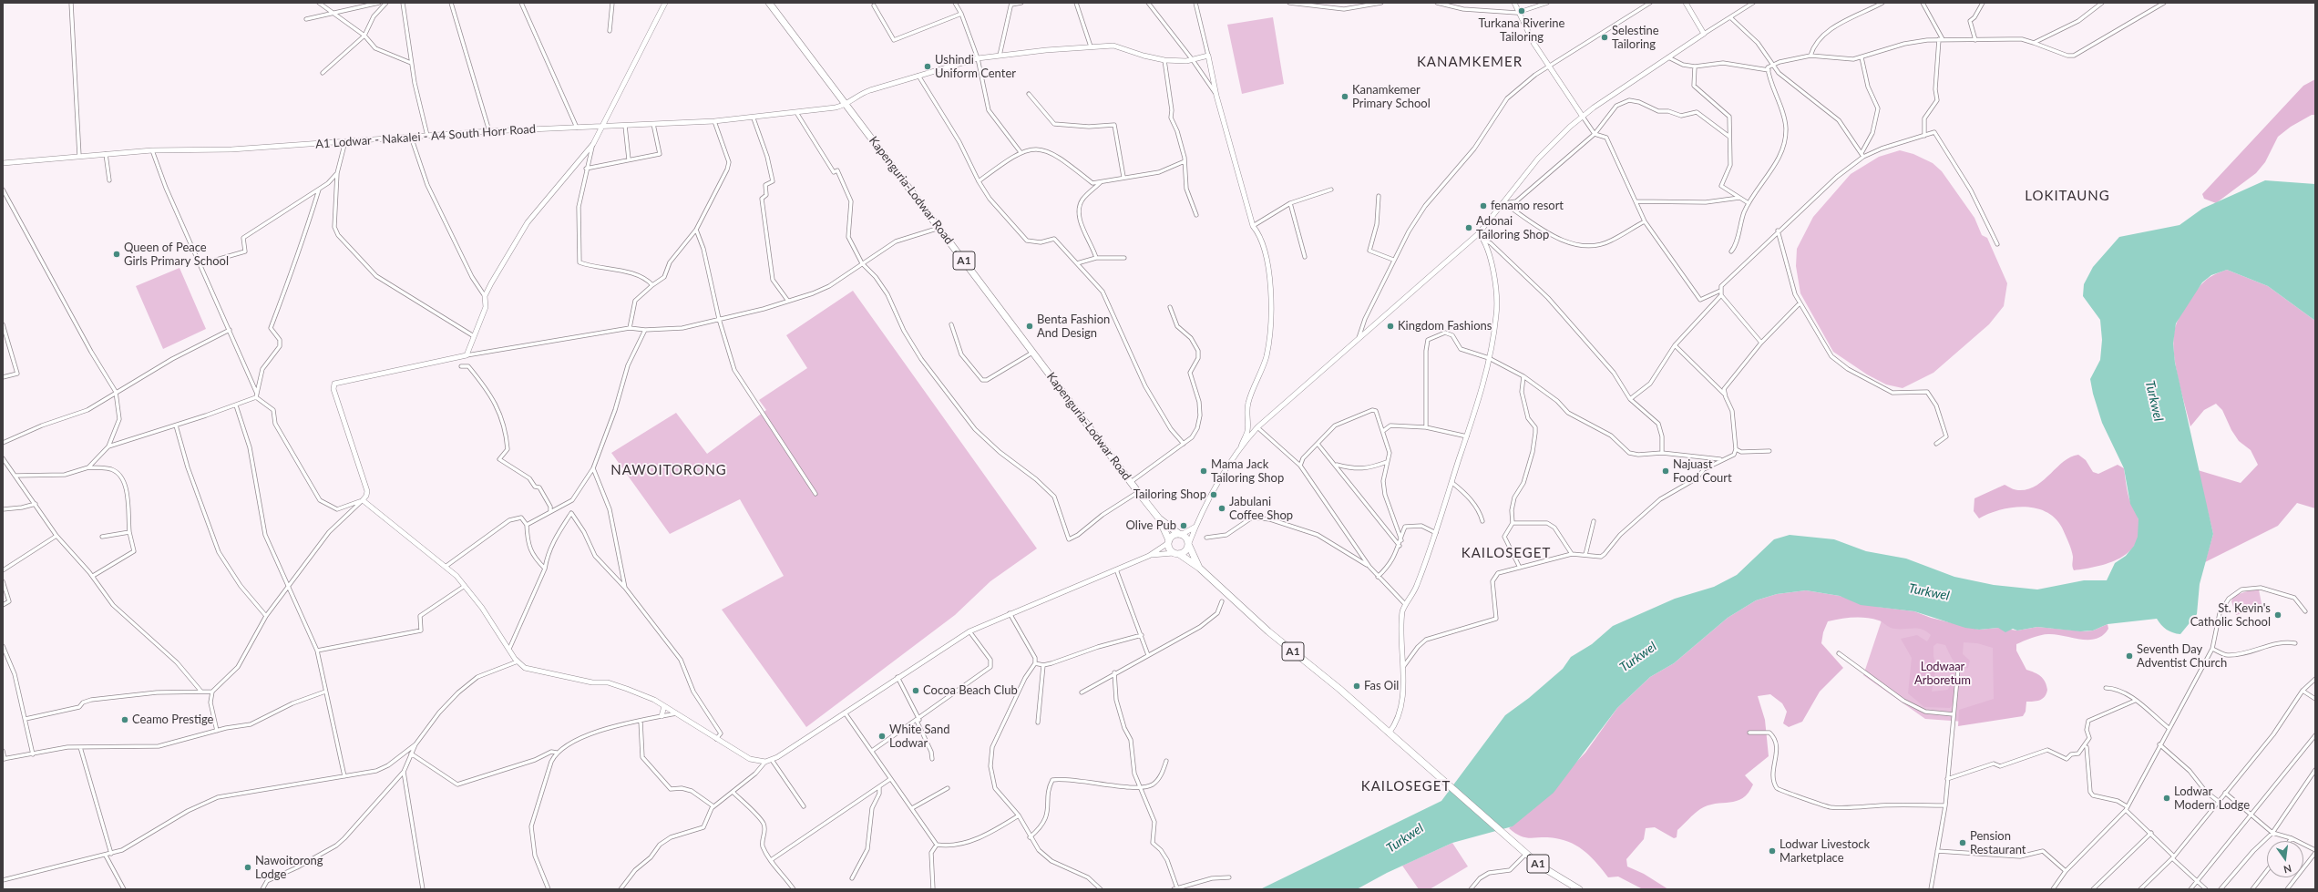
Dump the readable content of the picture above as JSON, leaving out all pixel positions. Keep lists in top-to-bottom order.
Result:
{
  "streets": {
    "highway": ["Kapenguria-Lodwar Road", "A1"],
    "street": ["A1 Lodwar - Nakalei - A4 South Horr Road"]
  },
  "crossings": [
    ["A1 Lodwar - Nakalei - A4 South Horr Road", "Kapenguria-Lodwar Road"],
    ["Kapenguria-Lodwar Road", "A1"]
  ],
  "districts": [
    "KANAMKEMER",
    "LOKITAUNG",
    "NAWOITORONG",
    "KAILOSEGET",
    "KAILOSEGET"
  ],
  "water": ["Turkwel"],
  "parks": ["Lodwaar Arboretum"],
  "places": [
    "Turkana Riverine Tailoring",
    "Selestine Tailoring",
    "Ushindi Uniform Center",
    "Kanamkemer Primary School",
    "fenamo resort",
    "Adonai Tailoring Shop",
    "Queen of Peace Girls Primary School",
    "Benta Fashion And Design",
    "Kingdom Fashions",
    "Mama Jack Tailoring Shop",
    "Najuast Food Court",
    "Tailoring Shop",
    "Jabulani Coffee Shop",
    "Olive Pub",
    "St. Kevin's Catholic School",
    "Seventh Day Adventist Church",
    "Fas Oil",
    "Cocoa Beach Club",
    "Ceamo Prestige",
    "White Sand Lodwar",
    "Lodwar Modern Lodge",
    "Pension Restaurant",
    "Lodwar Livestock Marketplace",
    "Nawoitorong Lodge"
  ],
  "north": "bottom"
}
